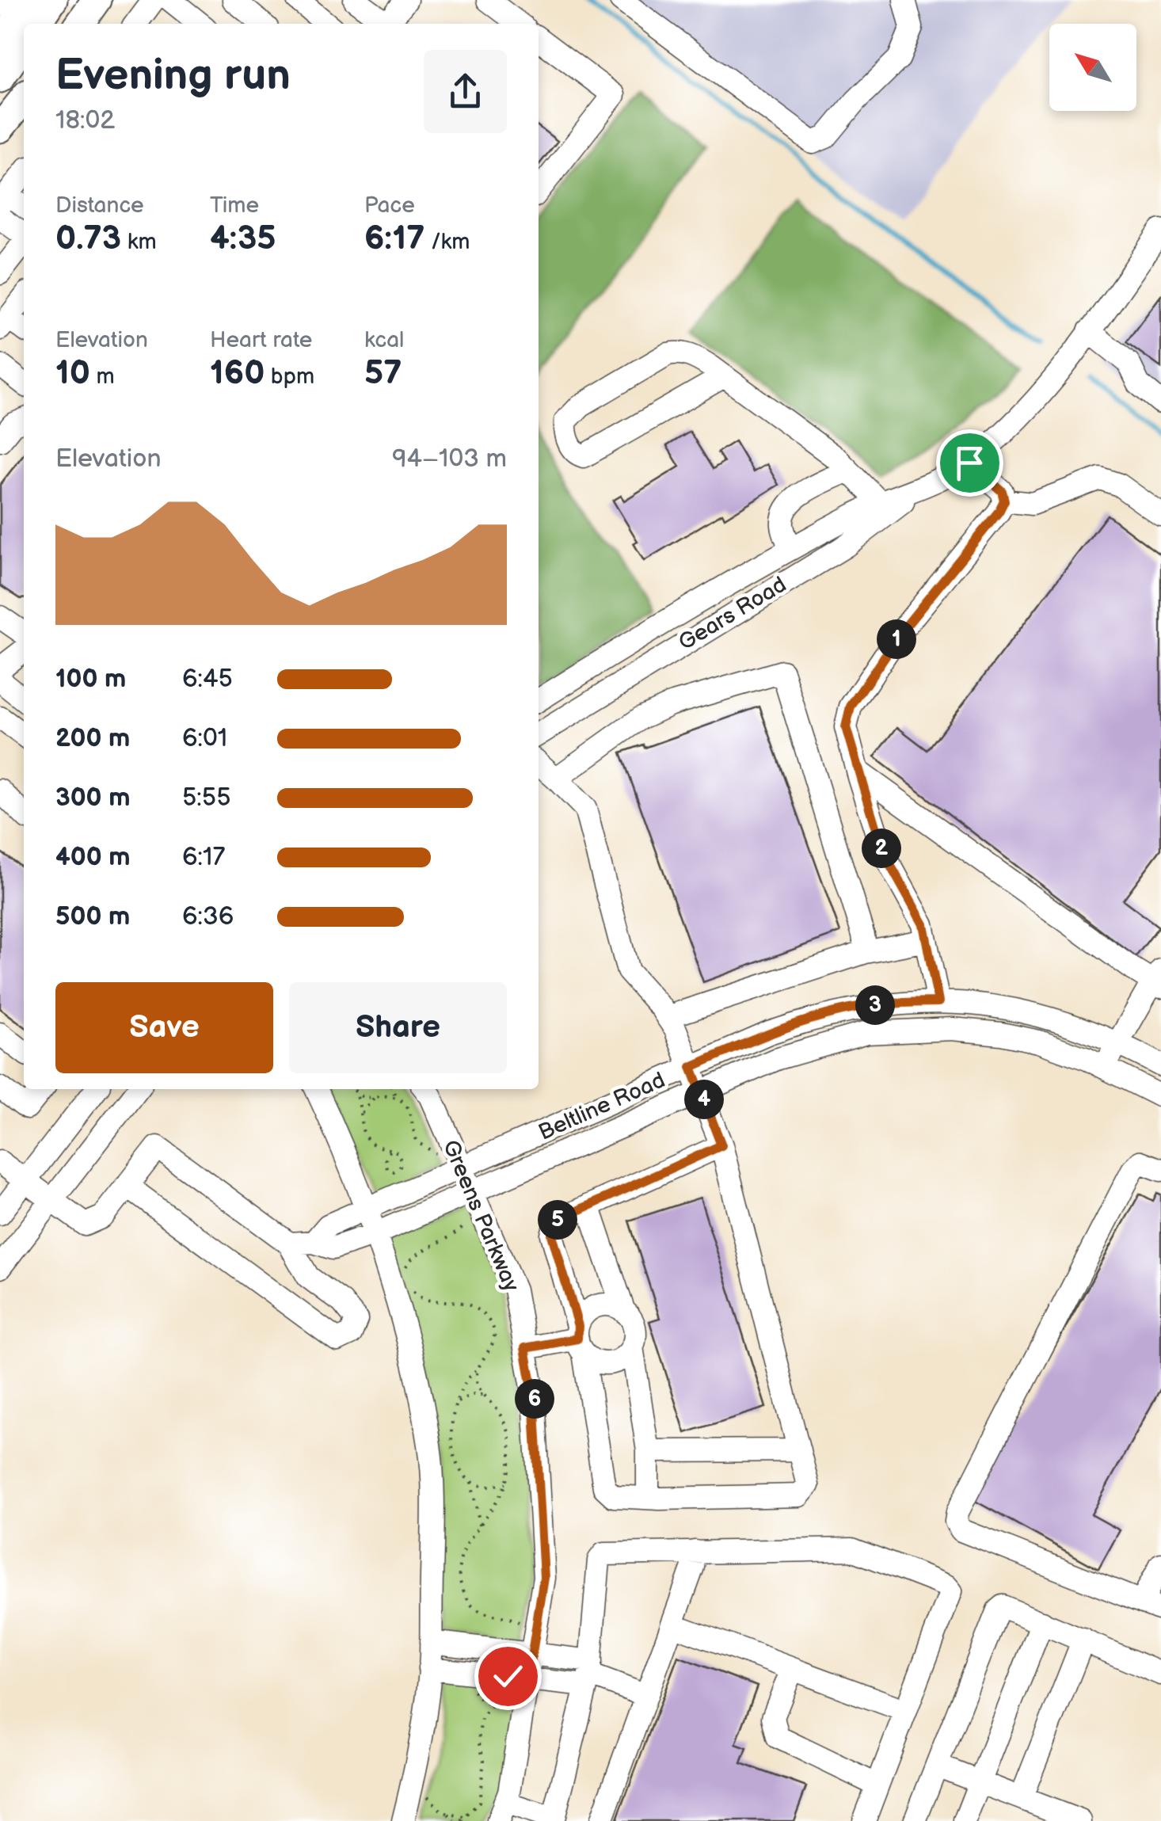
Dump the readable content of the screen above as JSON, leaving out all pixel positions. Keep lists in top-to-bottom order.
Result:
{
  "streets": {
    "street": ["Gears Road", "Beltline Road", "Greens Parkway"]
  },
  "crossings": [
    ["Beltline Road", "Greens Parkway"]
  ],
  "north": "top left",
  "page": {
    "heading": ["Evening run", "18:02"],
    "stats": [
      ["Distance", "0.73 km"],
      ["Time", "4:35"],
      ["Pace", "6:17 /km"],
      ["Elevation", "10 m"],
      ["Heart rate", "160 bpm"],
      ["kcal", "57"]
    ],
    "chart": ["Elevation", "94–103 m"],
    "pins": [
      "1",
      "2",
      "3",
      "4",
      "5",
      "6"
    ],
    "list": [
      {
        "name": "100 m",
        "note": "6:45"
      },
      {
        "name": "200 m",
        "note": "6:01"
      },
      {
        "name": "300 m",
        "note": "5:55"
      },
      {
        "name": "400 m",
        "note": "6:17"
      },
      {
        "name": "500 m",
        "note": "6:36"
      }
    ],
    "buttons": ["Save", "Share"]
  }
}
